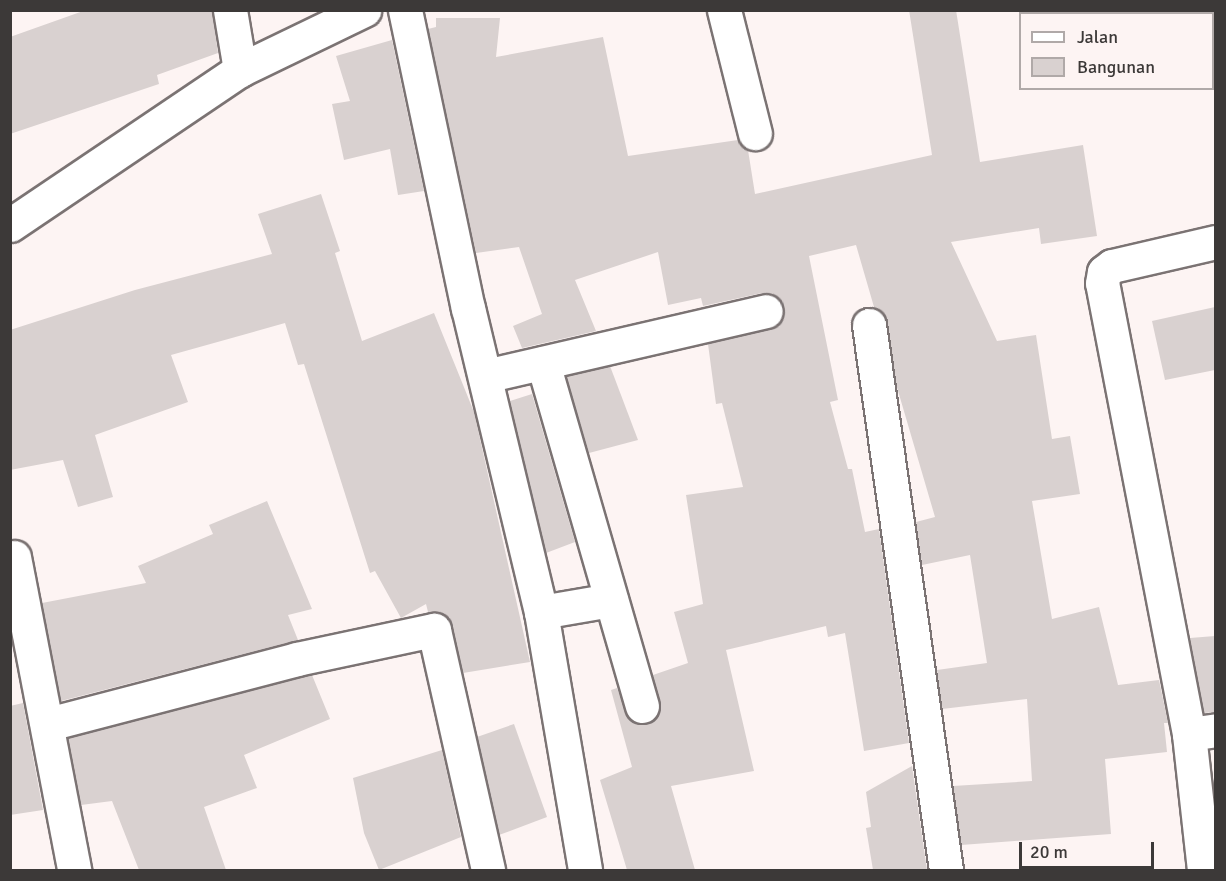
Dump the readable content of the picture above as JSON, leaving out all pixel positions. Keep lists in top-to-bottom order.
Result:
{
  "legend": ["Jalan", "Bangunan"],
  "scale_bar": "20 m"
}
